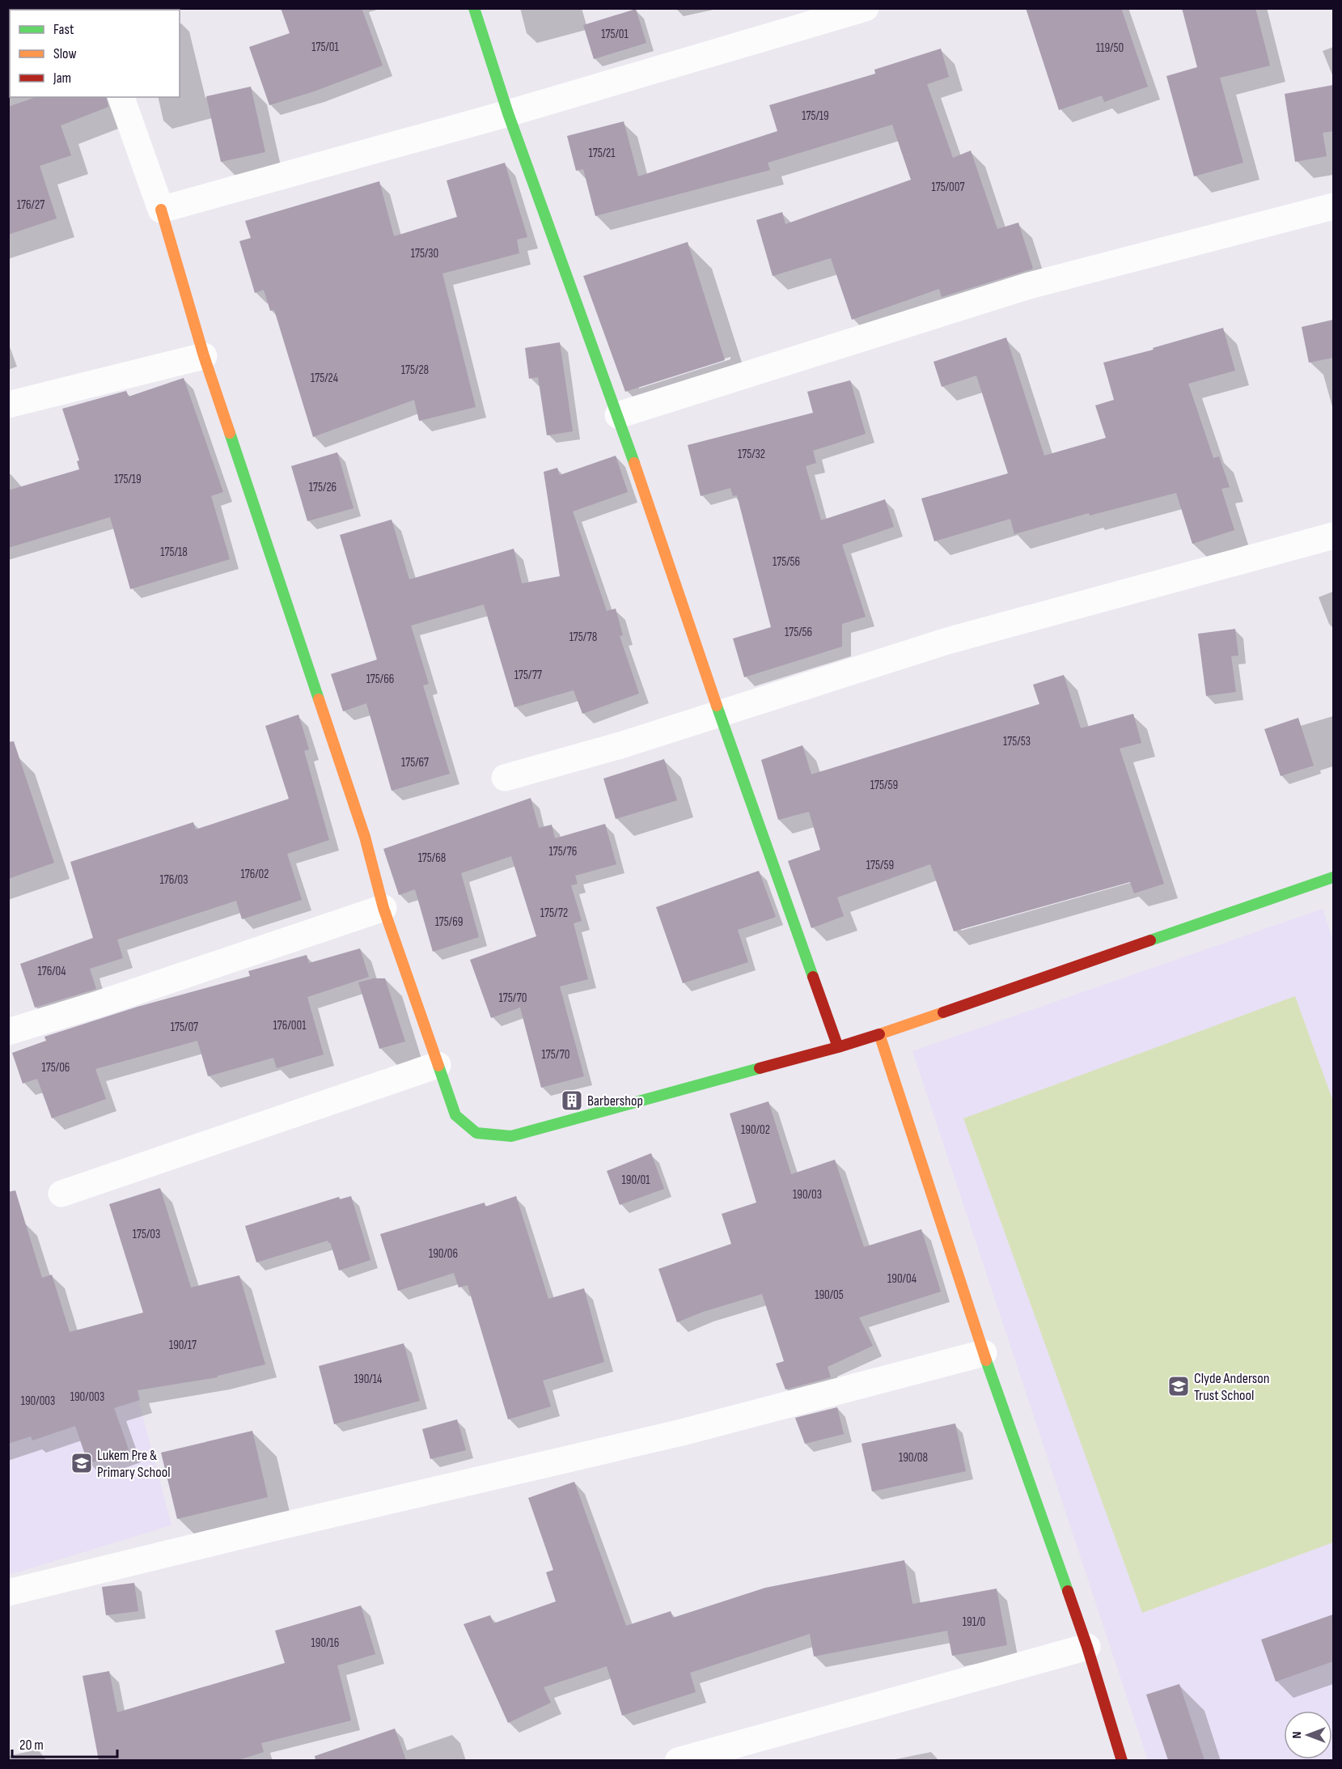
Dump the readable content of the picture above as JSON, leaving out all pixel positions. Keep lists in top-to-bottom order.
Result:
{
  "places": {
    "building": ["Barbershop"],
    "school or university": ["Clyde Anderson Trust School", "Lukem Pre & Primary School"]
  },
  "house_numbers": [
    "175/01",
    "175/01",
    "119/50",
    "175/19",
    "175/21",
    "175/007",
    "176/27",
    "175/30",
    "175/28",
    "175/24",
    "175/32",
    "175/19",
    "175/26",
    "175/18",
    "175/56",
    "175/56",
    "175/78",
    "175/77",
    "175/66",
    "175/53",
    "175/67",
    "175/59",
    "175/76",
    "175/68",
    "175/59",
    "176/02",
    "176/03",
    "175/72",
    "175/69",
    "176/04",
    "175/70",
    "176/001",
    "175/07",
    "175/70",
    "175/06",
    "190/02",
    "190/01",
    "190/03",
    "175/03",
    "190/06",
    "190/04",
    "190/05",
    "190/17",
    "190/14",
    "190/003",
    "190/003",
    "190/08",
    "191/0",
    "190/16"
  ],
  "legend": ["Fast", "Slow", "Jam"],
  "scale_bar": "20 m",
  "north": "left"
}
